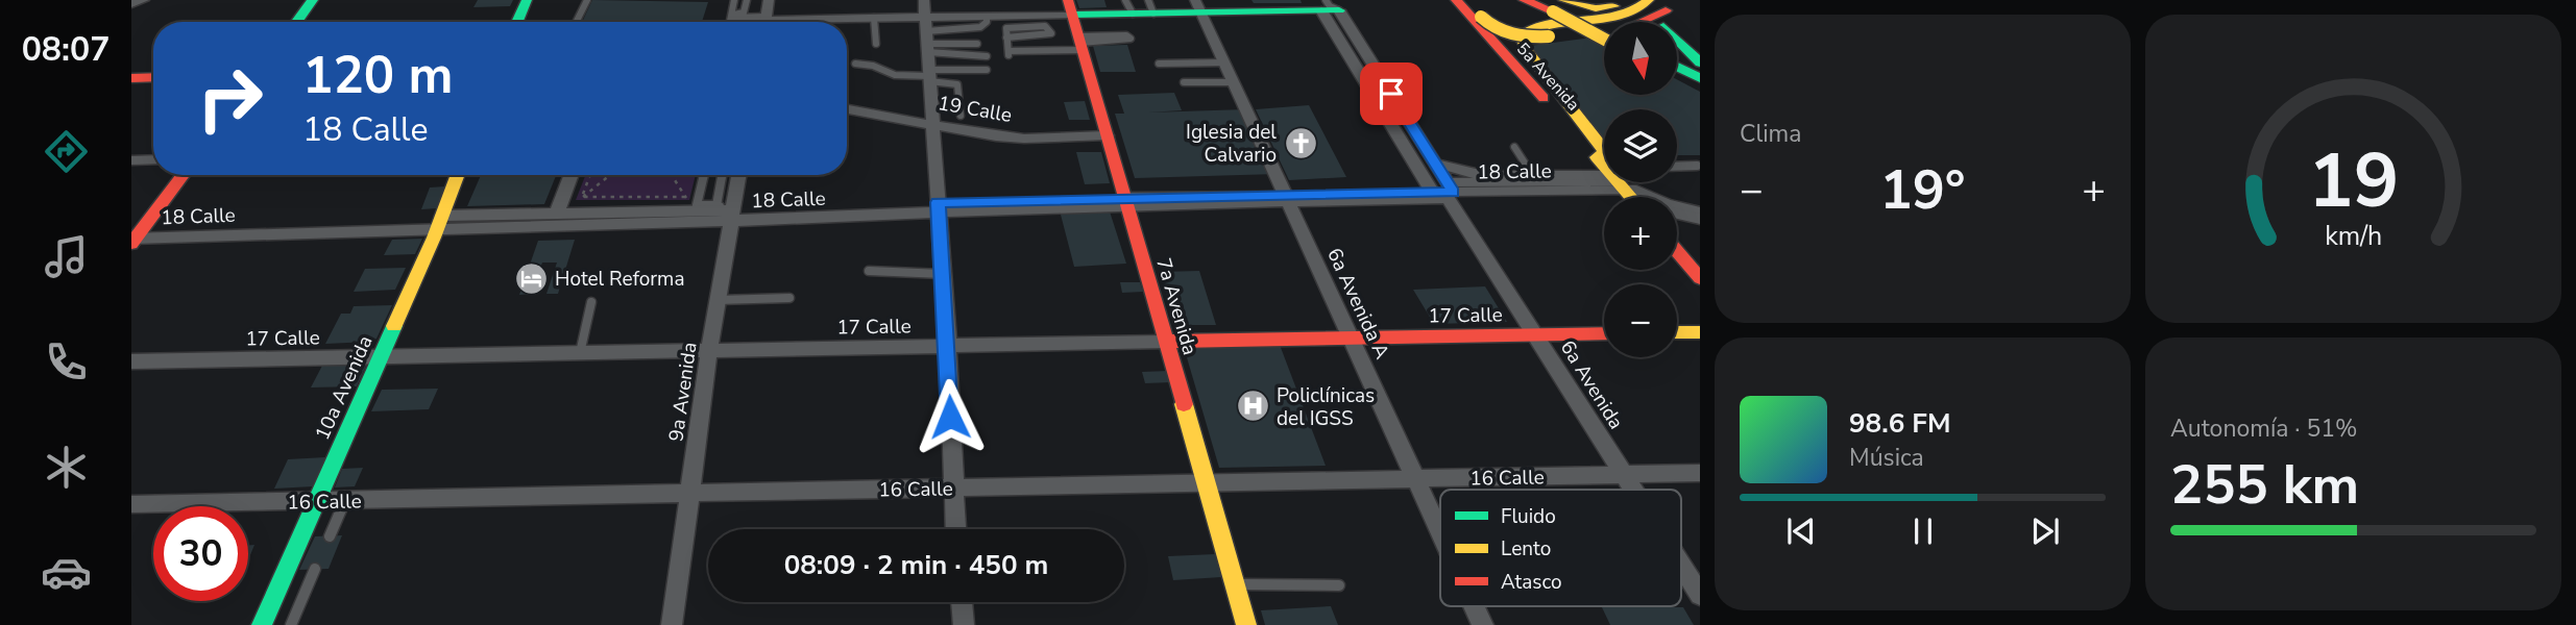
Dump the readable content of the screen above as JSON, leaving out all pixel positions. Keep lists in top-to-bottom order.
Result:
{
  "streets": {
    "main road": [
      "5a Avenida",
      "7a Avenida",
      "17 Calle",
      "10a Avenida"
    ],
    "street": [
      "19 Calle",
      "18 Calle",
      "6a Avenida A",
      "6a Avenida",
      "9a Avenida",
      "16 Calle"
    ]
  },
  "crossings": [
    ["19 Calle", "7a Avenida"],
    ["18 Calle", "6a Avenida A"],
    ["18 Calle", "7a Avenida"],
    ["18 Calle", "6a Avenida"],
    ["18 Calle", "10a Avenida"],
    ["18 Calle", "9a Avenida"],
    ["6a Avenida A", "17 Calle"],
    ["6a Avenida A", "16 Calle"],
    ["7a Avenida", "17 Calle"],
    ["7a Avenida", "16 Calle"],
    ["17 Calle", "6a Avenida"],
    ["17 Calle", "10a Avenida"],
    ["17 Calle", "9a Avenida"],
    ["6a Avenida", "16 Calle"],
    ["10a Avenida", "16 Calle"],
    ["9a Avenida", "16 Calle"]
  ],
  "places": {
    "church": ["Iglesia del Calvario"],
    "hotel": ["Hotel Reforma"],
    "hospital": ["Policlínicas del IGSS"]
  },
  "legend": ["Fluido", "Lento", "Atasco"],
  "north": "bottom",
  "page": {
    "tabs": "08:07",
    "tile": [
      "Clima",
      ["Autonomía · 51%", "255 km"]
    ],
    "map_buttons": ["+", "−"],
    "turn": ["120 m", "18 Calle"],
    "heat": ["−", "19°", "+"],
    "song": ["98.6 FM", "Música"],
    "limit": "30",
    "trip": "08:09 · 2 min · 450 m",
    "gauge": ["19", "km/h"]
  }
}
